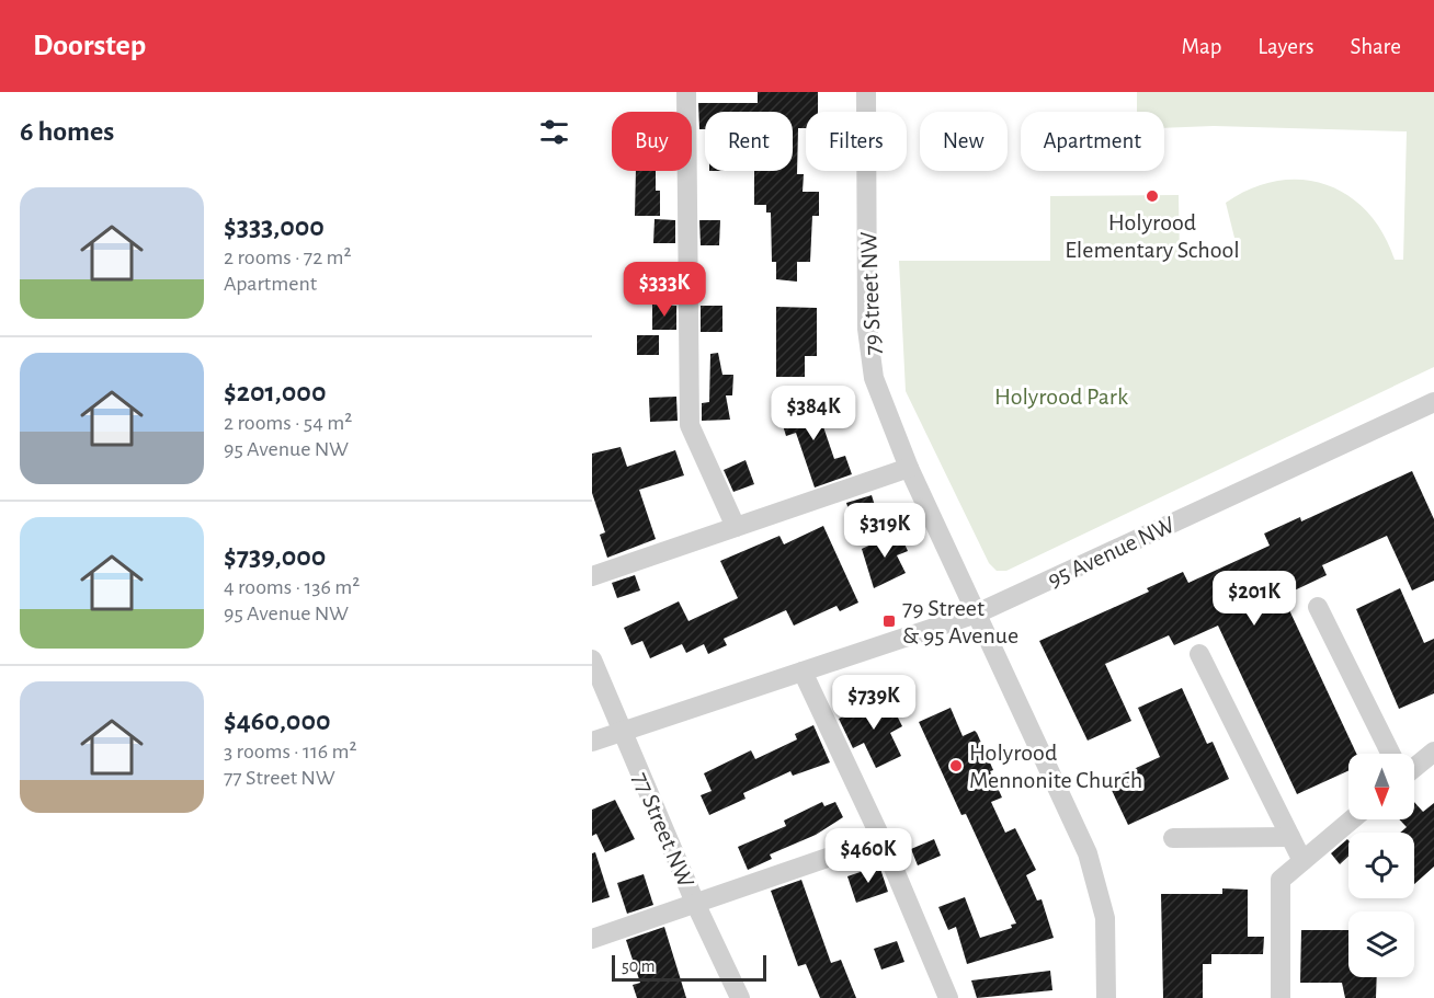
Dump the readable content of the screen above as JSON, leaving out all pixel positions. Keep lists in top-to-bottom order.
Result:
{
  "streets": {
    "street": ["79 Street NW", "95 Avenue NW", "77 Street NW"]
  },
  "crossings": [
    ["79 Street NW", "95 Avenue NW"],
    ["95 Avenue NW", "77 Street NW"]
  ],
  "parks": ["Holyrood Park"],
  "places": {
    "other": ["Holyrood Elementary School", "Holyrood Mennonite Church"],
    "transit": ["79 Street & 95 Avenue"]
  },
  "scale_bar": "50 m",
  "north": "bottom",
  "page": {
    "header": "Doorstep",
    "nav": ["Map", "Layers", "Share"],
    "heading": "6 homes",
    "chip": [
      "Buy",
      "Rent",
      "Filters",
      "New",
      "Apartment"
    ],
    "list": [
      {
        "name": "$333,000",
        "note": "2 rooms · 72 m² · Apartment"
      },
      {
        "name": "$201,000",
        "note": "2 rooms · 54 m² · 95 Avenue NW"
      },
      {
        "name": "$739,000",
        "note": "4 rooms · 136 m² · 95 Avenue NW"
      },
      {
        "name": "$460,000",
        "note": "3 rooms · 116 m² · 77 Street NW"
      }
    ],
    "price": [
      "$333K",
      "$384K",
      "$319K",
      "$201K",
      "$739K",
      "$460K"
    ],
    "scale": "50 m"
  }
}
